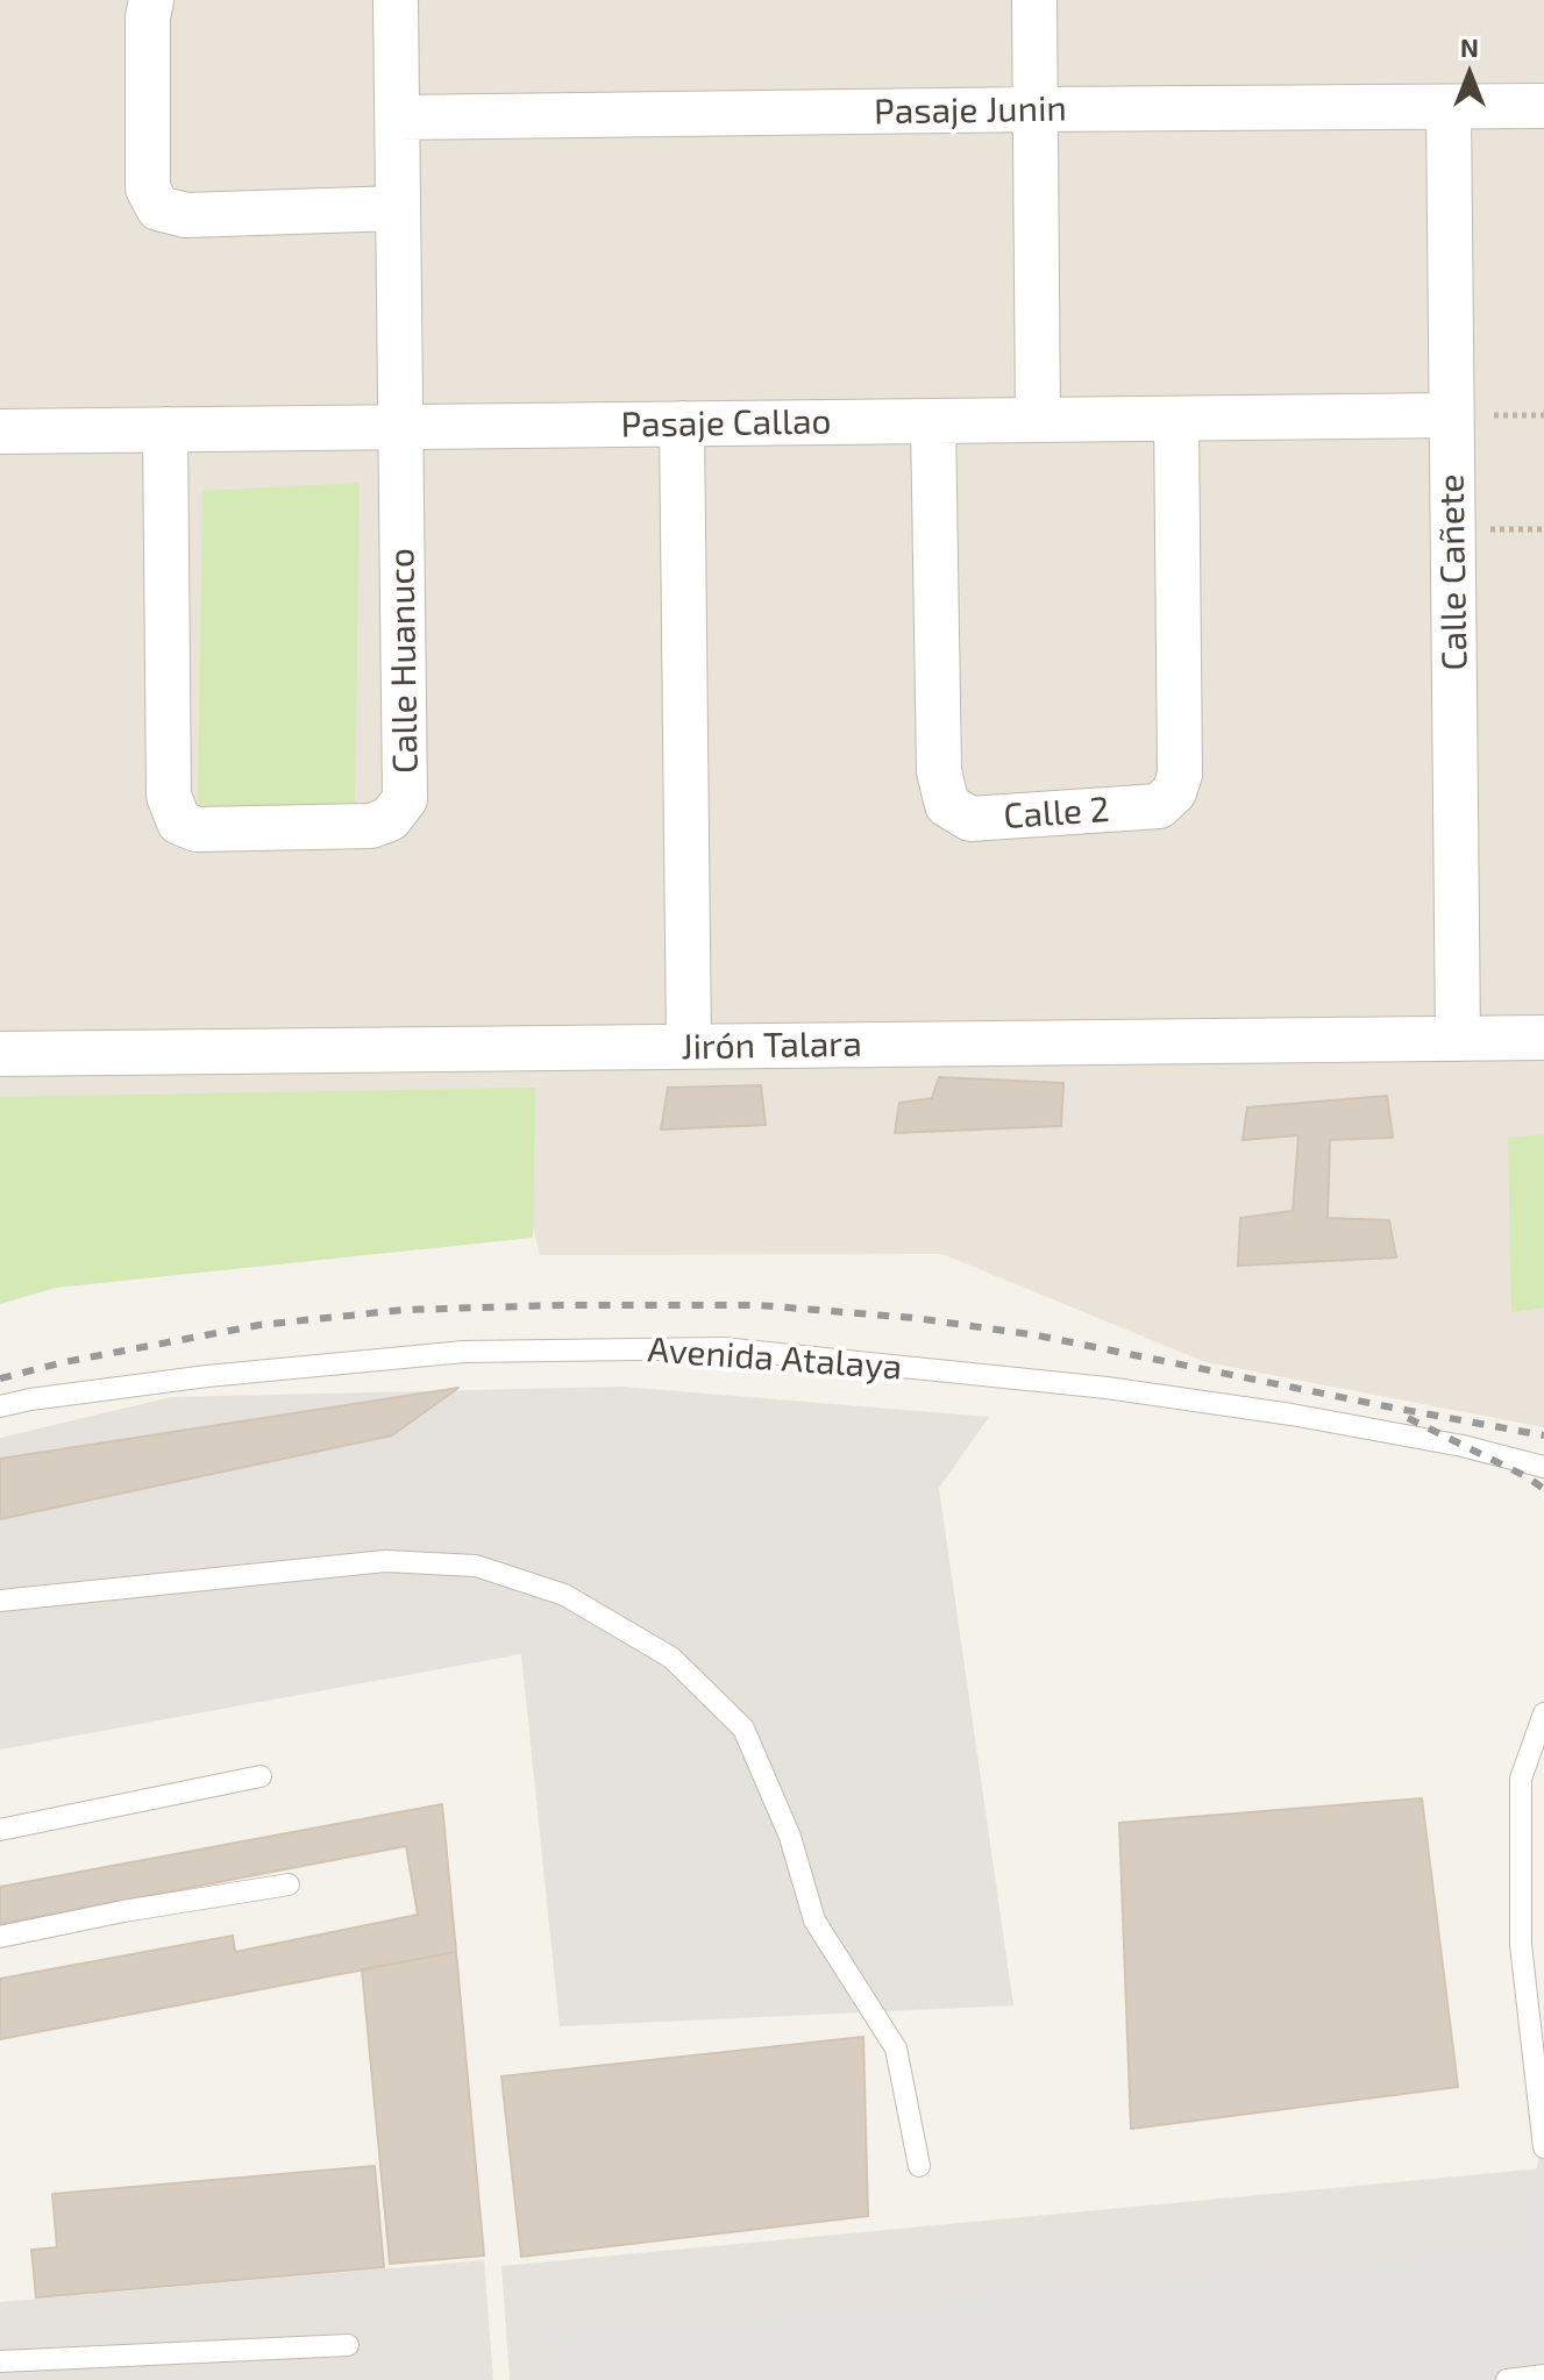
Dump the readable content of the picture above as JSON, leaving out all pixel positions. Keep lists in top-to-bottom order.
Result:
{
  "streets": {
    "street": [
      "Pasaje Junin",
      "Pasaje Callao",
      "Calle Cañete",
      "Calle Huanuco",
      "Calle 2",
      "Jirón Talara"
    ],
    "lane": ["Avenida Atalaya"]
  },
  "crossings": [
    ["Pasaje Junin", "Calle Cañete"],
    ["Pasaje Junin", "Calle Huanuco"],
    ["Pasaje Callao", "Calle Cañete"],
    ["Pasaje Callao", "Calle Huanuco"],
    ["Pasaje Callao", "Calle 2"],
    ["Calle Cañete", "Jirón Talara"]
  ],
  "north": "top"
}
